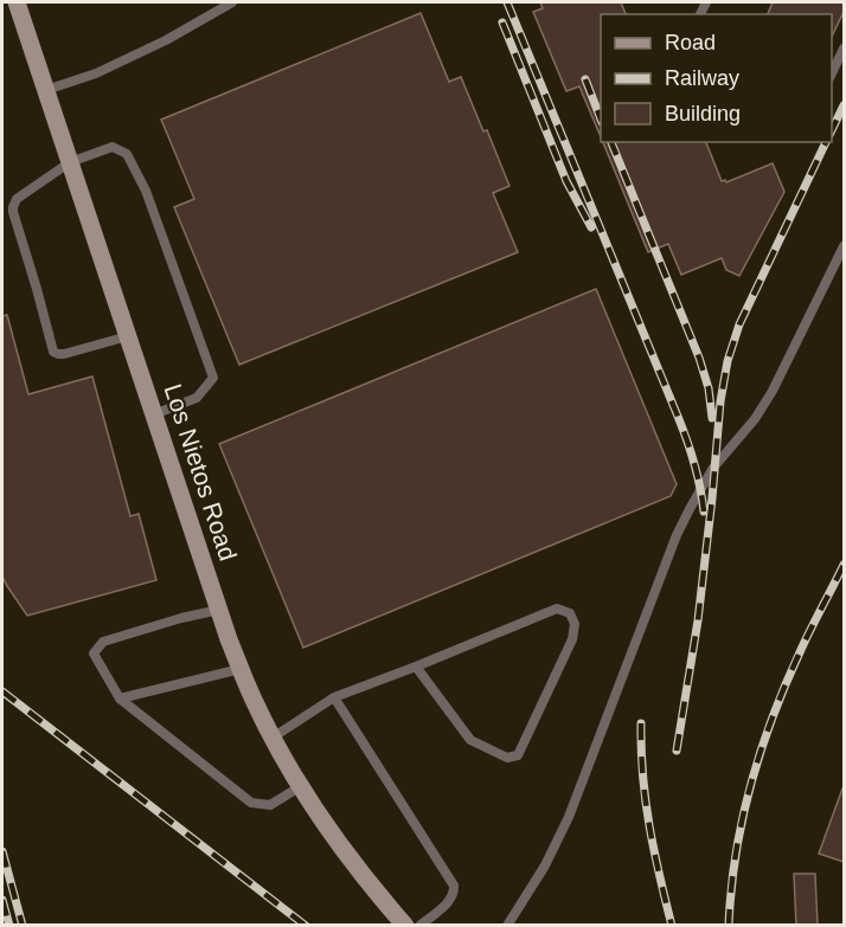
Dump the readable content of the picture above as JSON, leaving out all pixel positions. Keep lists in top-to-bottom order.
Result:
{
  "streets": {
    "street": ["Los Nietos Road"]
  },
  "legend": ["Road", "Railway", "Building"]
}
